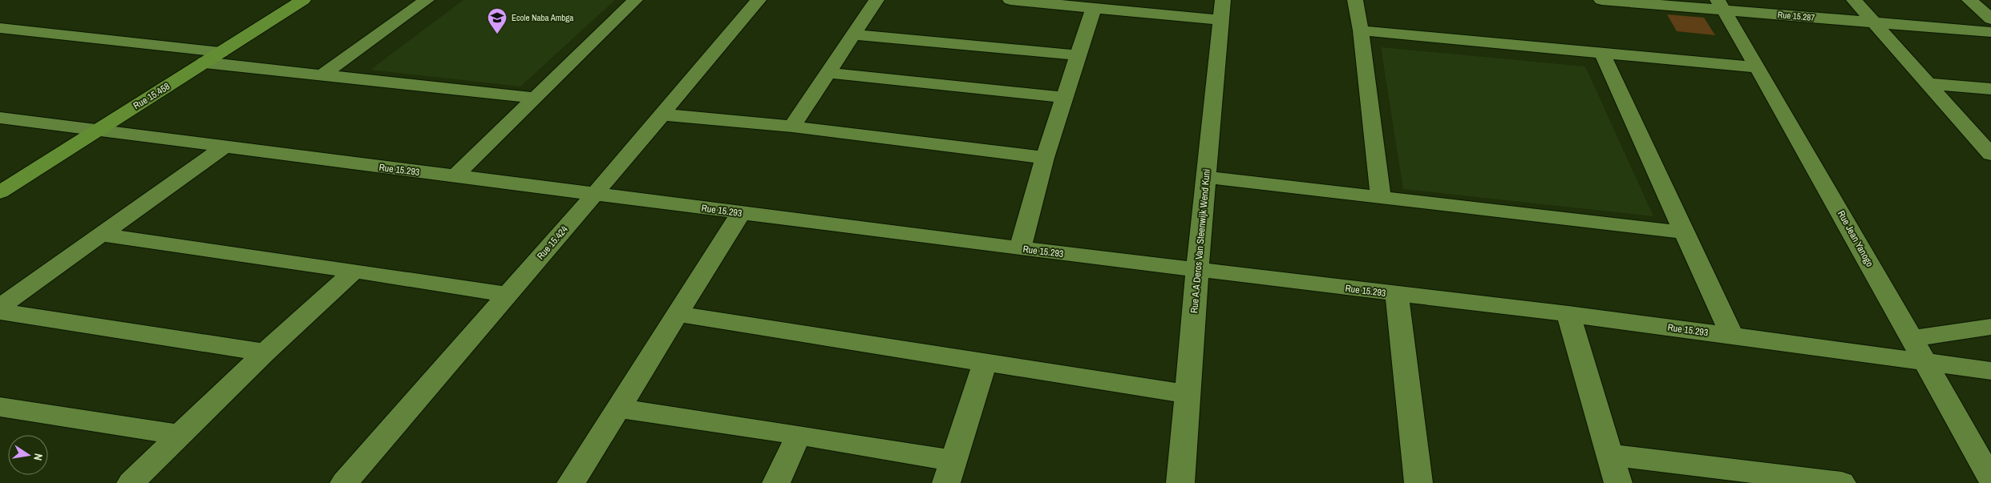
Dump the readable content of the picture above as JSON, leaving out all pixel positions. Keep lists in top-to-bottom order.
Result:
{
  "streets": {
    "main road": ["Rue 15.458"],
    "street": [
      "Rue 15.287",
      "Rue 15.293",
      "Rue Jean Yanogo",
      "Rue A.A Deros Van Steenwijk Wend Kuni",
      "Rue 15.424"
    ]
  },
  "crossings": [
    ["Rue 15.287", "Rue Jean Yanogo"],
    ["Rue 15.458", "Rue 15.293"],
    ["Rue 15.293", "Rue Jean Yanogo"],
    ["Rue 15.293", "Rue A.A Deros Van Steenwijk Wend Kuni"],
    ["Rue 15.293", "Rue 15.424"]
  ],
  "places": {
    "school or university": ["Ecole Naba Ambga"]
  },
  "north": "right"
}
